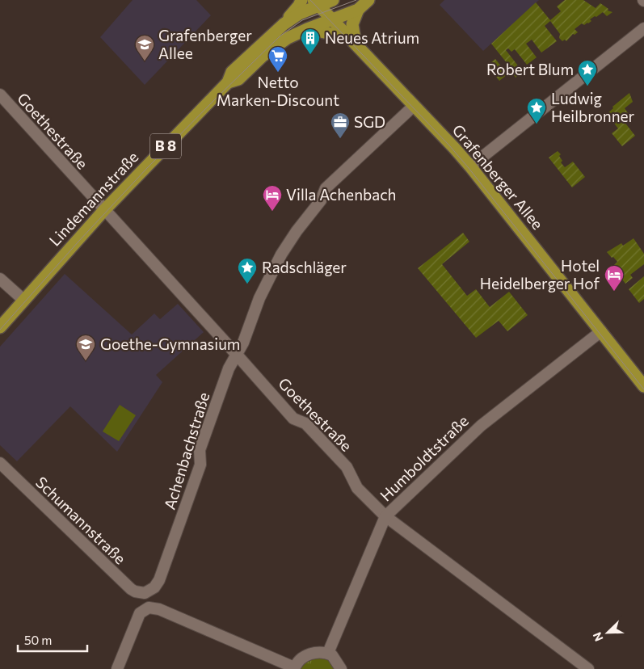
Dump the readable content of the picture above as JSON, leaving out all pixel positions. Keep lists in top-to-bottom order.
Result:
{
  "streets": {
    "main road": ["B 8", "Grafenberger Allee", "Lindemannstraße"],
    "street": [
      "Goethestraße",
      "Achenbachstraße",
      "Humboldtstraße",
      "Schumannstraße"
    ]
  },
  "crossings": [
    ["Goethestraße", "Lindemannstraße"],
    ["Goethestraße", "Achenbachstraße"],
    ["Goethestraße", "Humboldtstraße"],
    ["B 8", "Grafenberger Allee"],
    ["B 8", "Lindemannstraße"],
    ["Grafenberger Allee", "Lindemannstraße"],
    ["Grafenberger Allee", "Achenbachstraße"],
    ["Grafenberger Allee", "Humboldtstraße"],
    ["Achenbachstraße", "Schumannstraße"]
  ],
  "places": {
    "building": ["Neues Atrium"],
    "school or university": ["Grafenberger Allee", "Goethe-Gymnasium"],
    "supermarket": ["Netto Marken-Discount"],
    "place": ["Robert Blum", "Ludwig Heilbronner", "Radschläger"],
    "office": ["SGD"],
    "hotel": ["Villa Achenbach", "Hotel Heidelberger Hof"]
  },
  "scale_bar": "50 m",
  "north": "bottom left"
}
